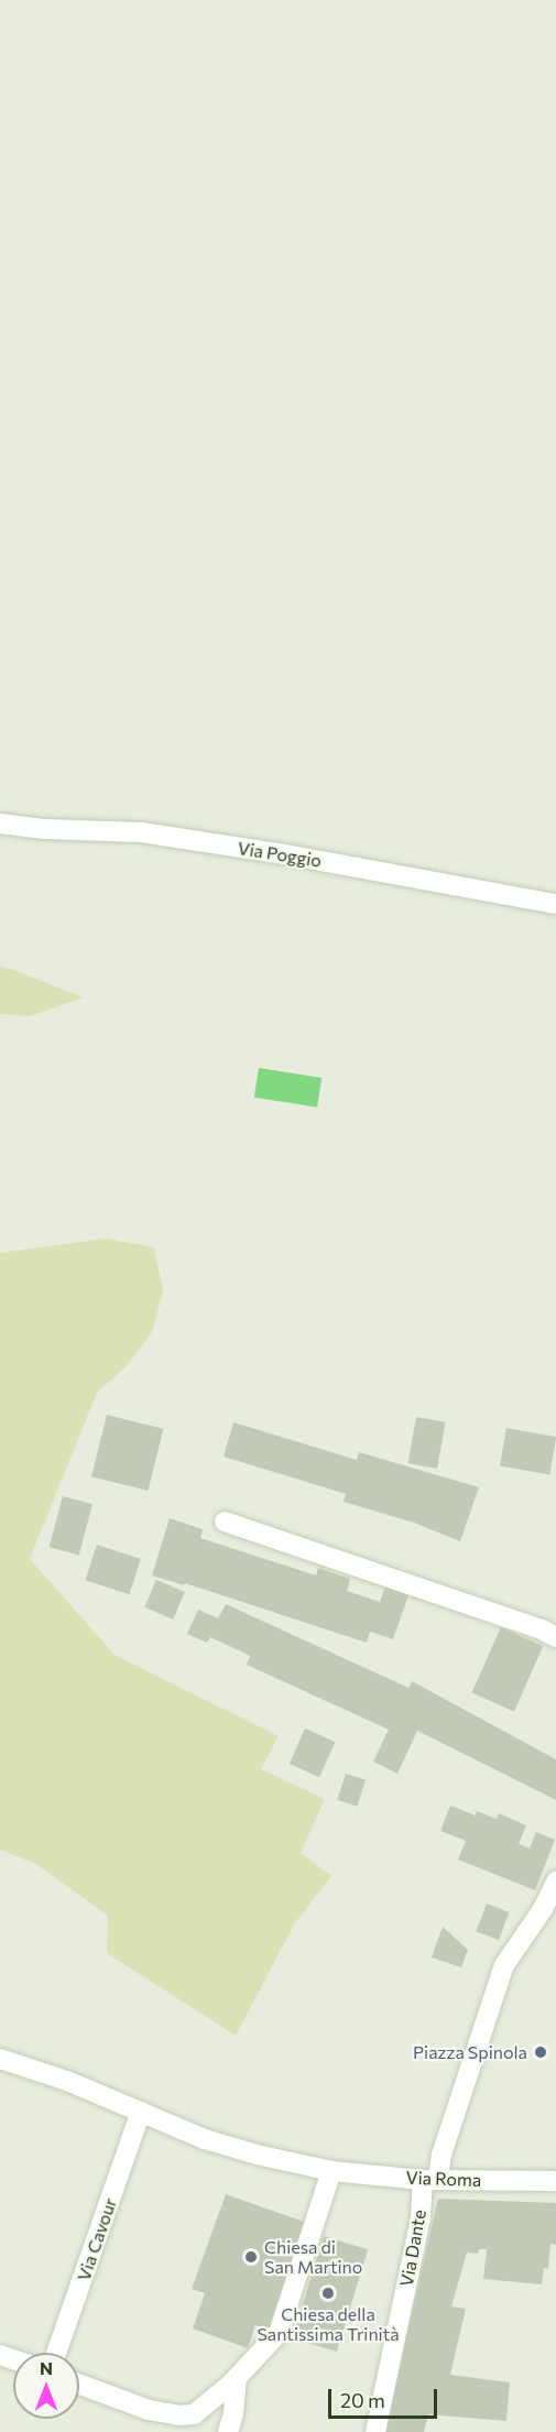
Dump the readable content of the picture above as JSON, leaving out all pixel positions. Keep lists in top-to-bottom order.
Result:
{
  "streets": {
    "street": [
      "Via Poggio",
      "Via Roma",
      "Via Cavour",
      "Via Dante"
    ]
  },
  "crossings": [
    ["Via Roma", "Via Cavour"],
    ["Via Roma", "Via Dante"]
  ],
  "places": ["Piazza Spinola", "Chiesa di San Martino", "Chiesa della Santissima Trinità"],
  "scale_bar": "20 m",
  "north": "top"
}
